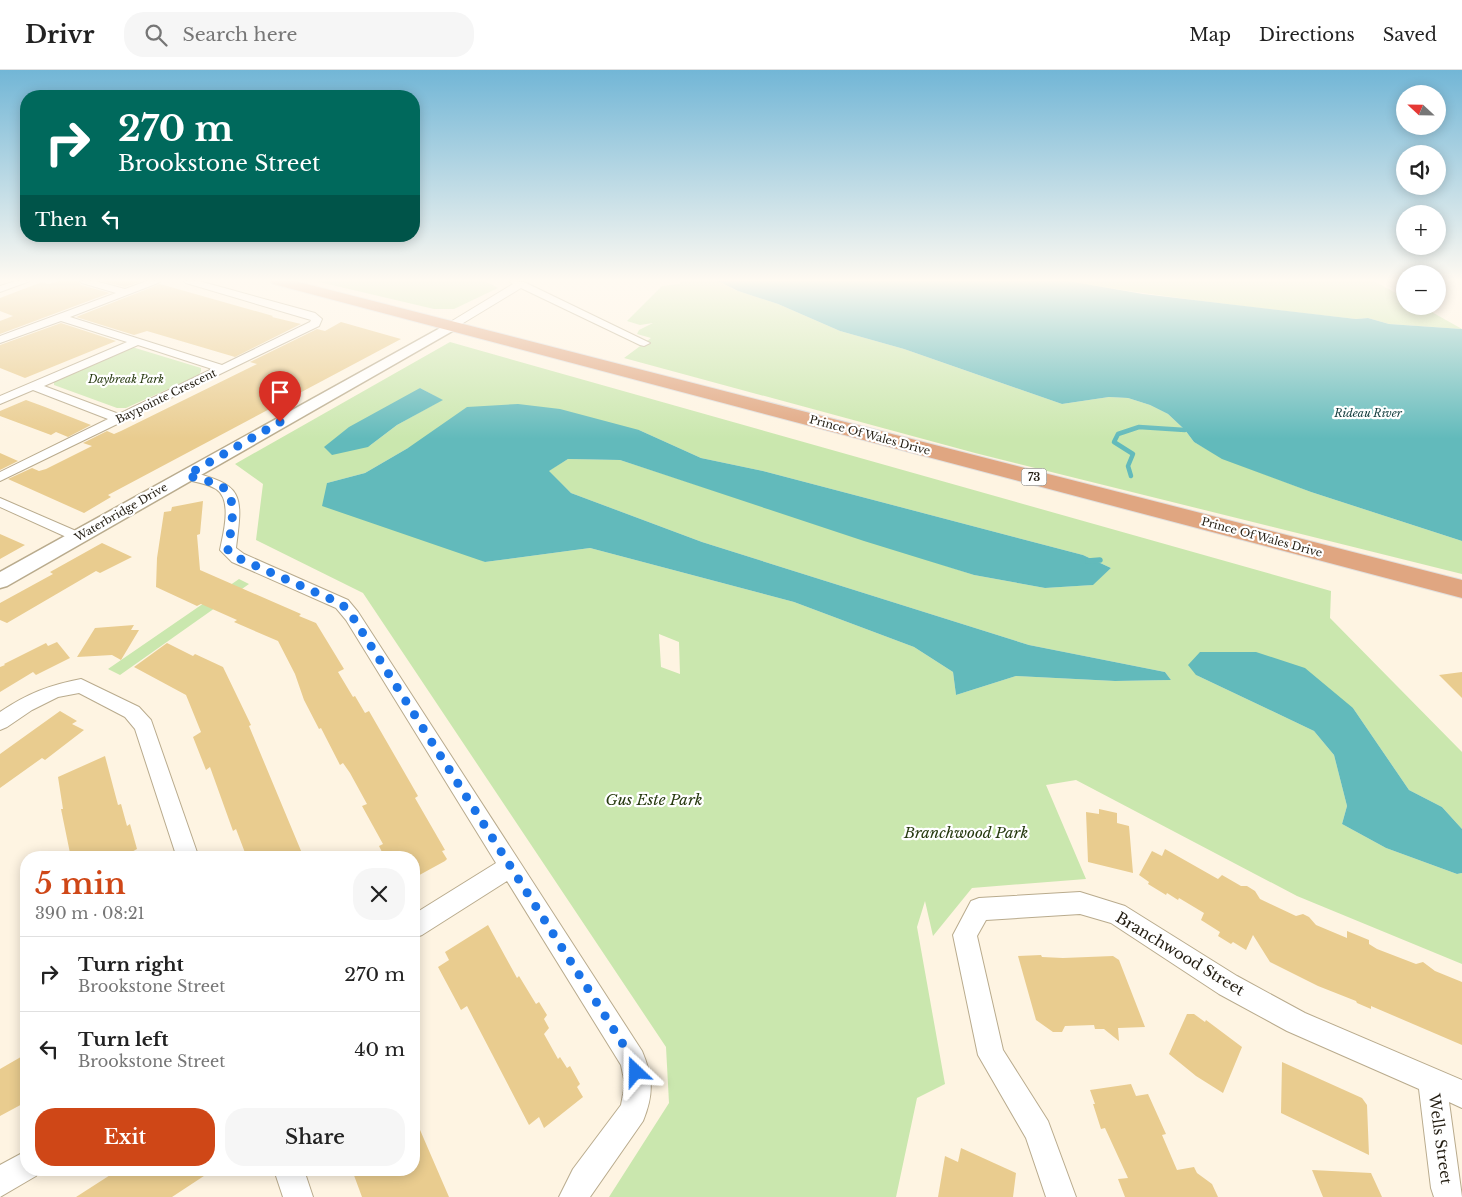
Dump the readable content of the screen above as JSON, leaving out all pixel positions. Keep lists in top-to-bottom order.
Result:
{
  "streets": {
    "main road": ["Prince Of Wales Drive", "73"],
    "street": [
      "Baypointe Crescent",
      "Waterbridge Drive",
      "Branchwood Street",
      "Wells Street"
    ]
  },
  "crossings": [
    ["Branchwood Street", "Wells Street"]
  ],
  "water": ["Rideau River"],
  "parks": ["Daybreak Park", "Gus Este Park", "Branchwood Park"],
  "north": "left",
  "page": {
    "header": "Drivr",
    "search": "Search here",
    "nav": ["Map", "Directions", "Saved"],
    "map_buttons": ["+", "−"],
    "turn": ["270 m", "Brookstone Street"],
    "then": "Then",
    "heading": ["5 min", "390 m · 08:21"],
    "list": [
      {
        "name": "Turn right",
        "note": "Brookstone Street",
        "value": "270 m"
      },
      {
        "name": "Turn left",
        "note": "Brookstone Street",
        "value": "40 m"
      }
    ],
    "buttons": ["Exit", "Share"]
  }
}
